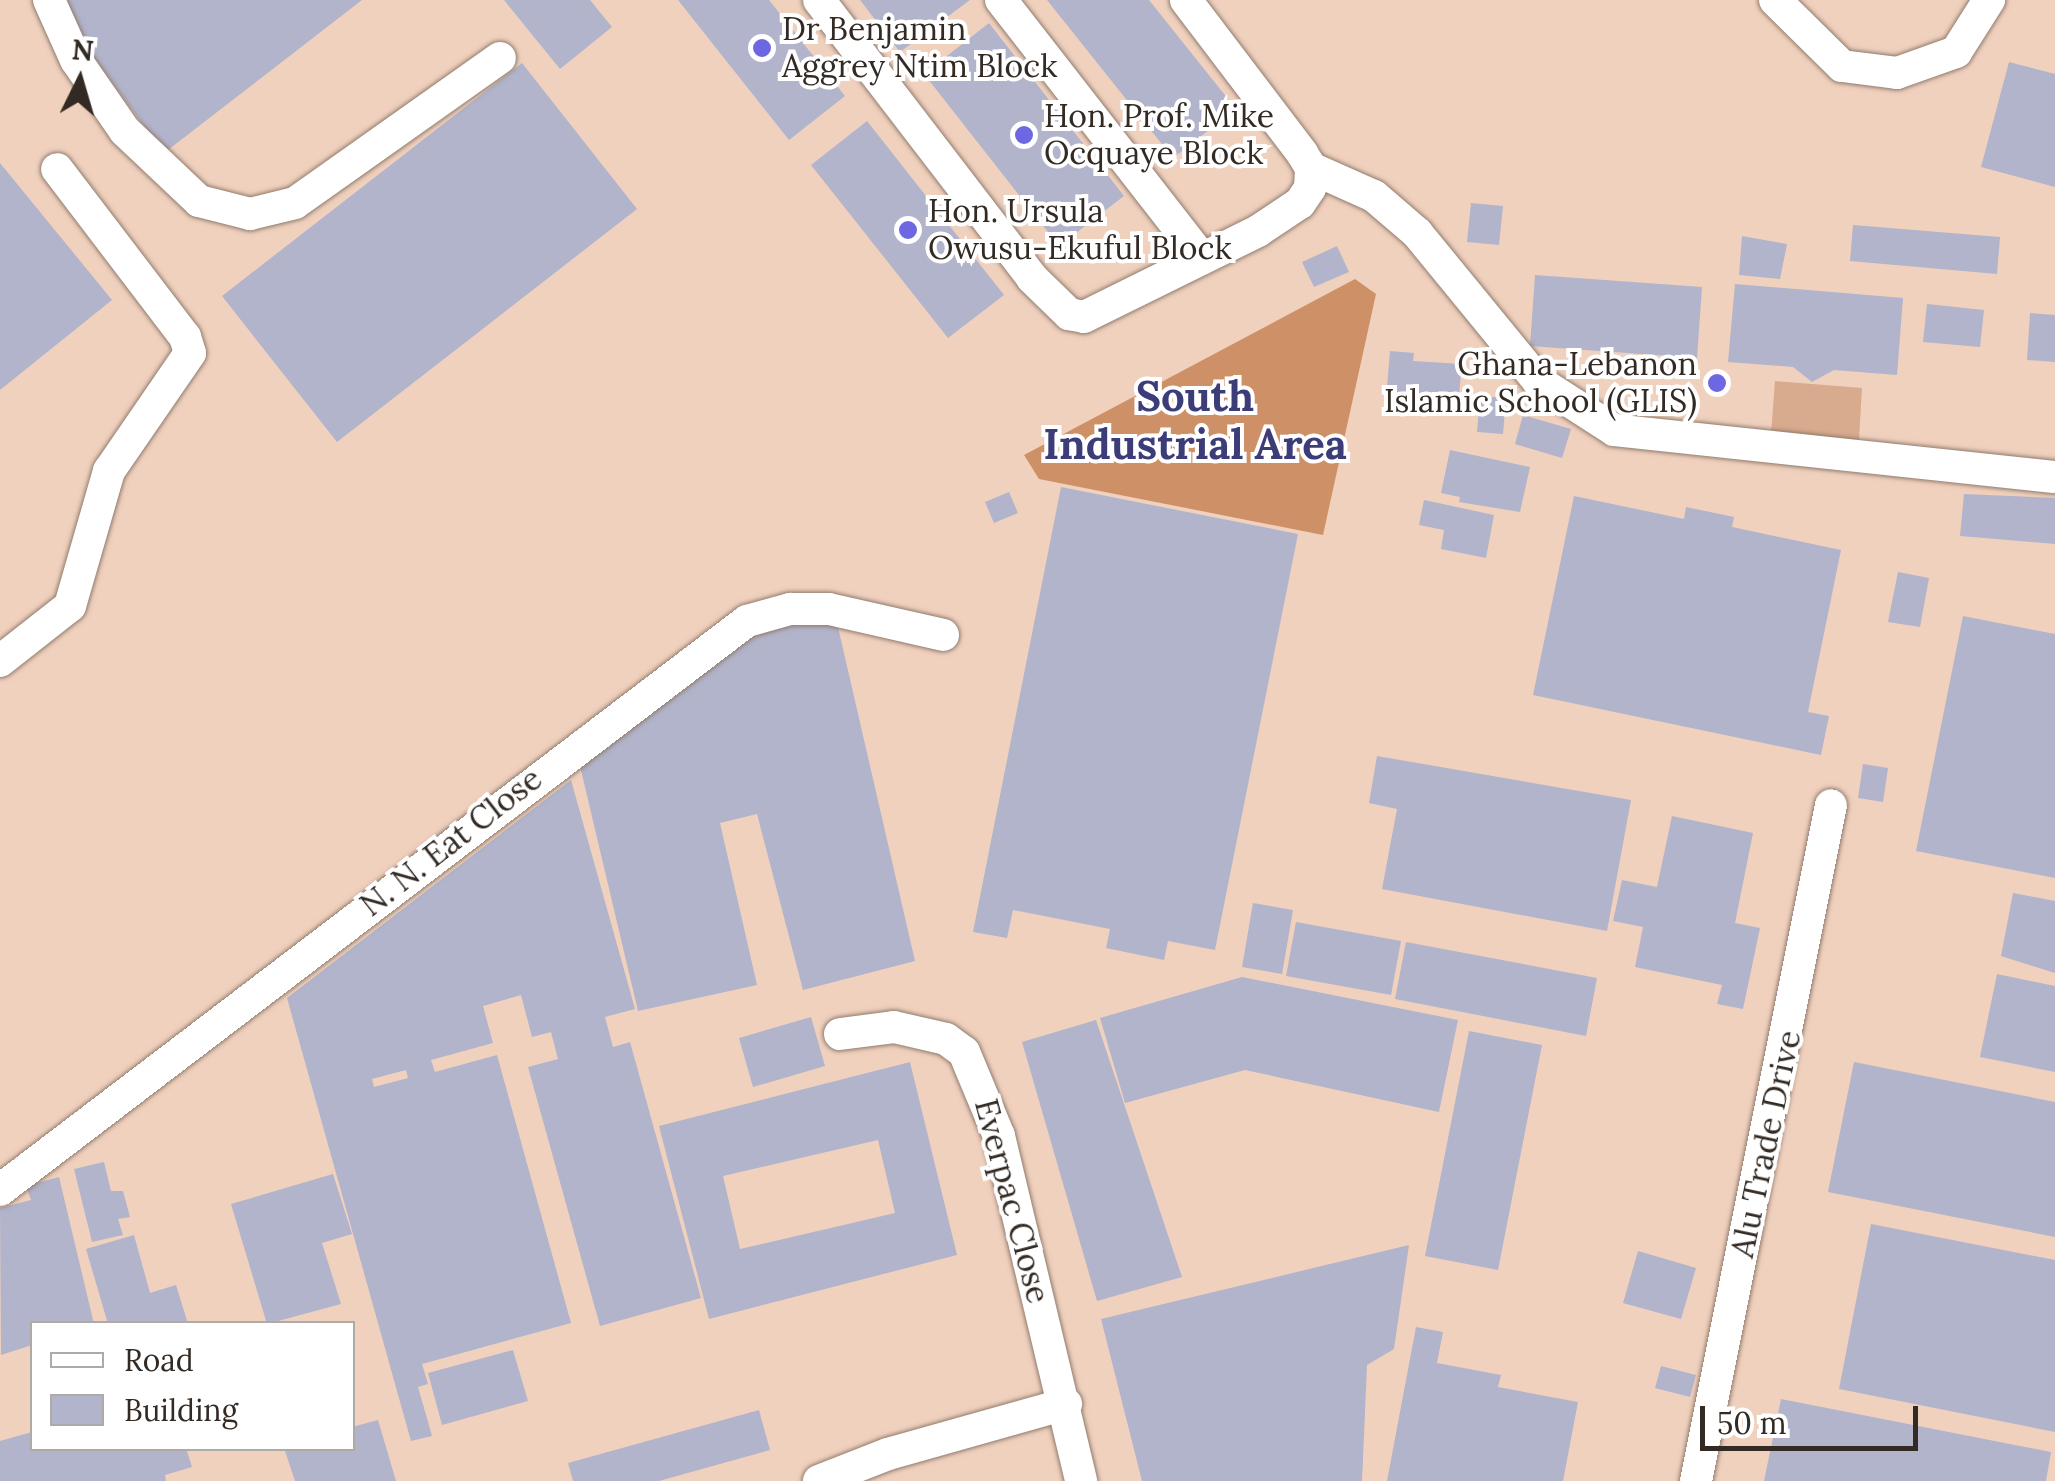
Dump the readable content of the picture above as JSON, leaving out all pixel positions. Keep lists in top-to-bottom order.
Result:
{
  "streets": {
    "lane": ["N. N. Eat Close", "Alu Trade Drive", "Everpac Close"]
  },
  "districts": ["South Industrial Area"],
  "places": [
    "Dr Benjamin Aggrey Ntim Block",
    "Hon. Prof. Mike Ocquaye Block",
    "Hon. Ursula Owusu-Ekuful Block",
    "Ghana-Lebanon Islamic School (GLIS)"
  ],
  "legend": ["Road", "Building"],
  "scale_bar": "50 m",
  "north": "top"
}
